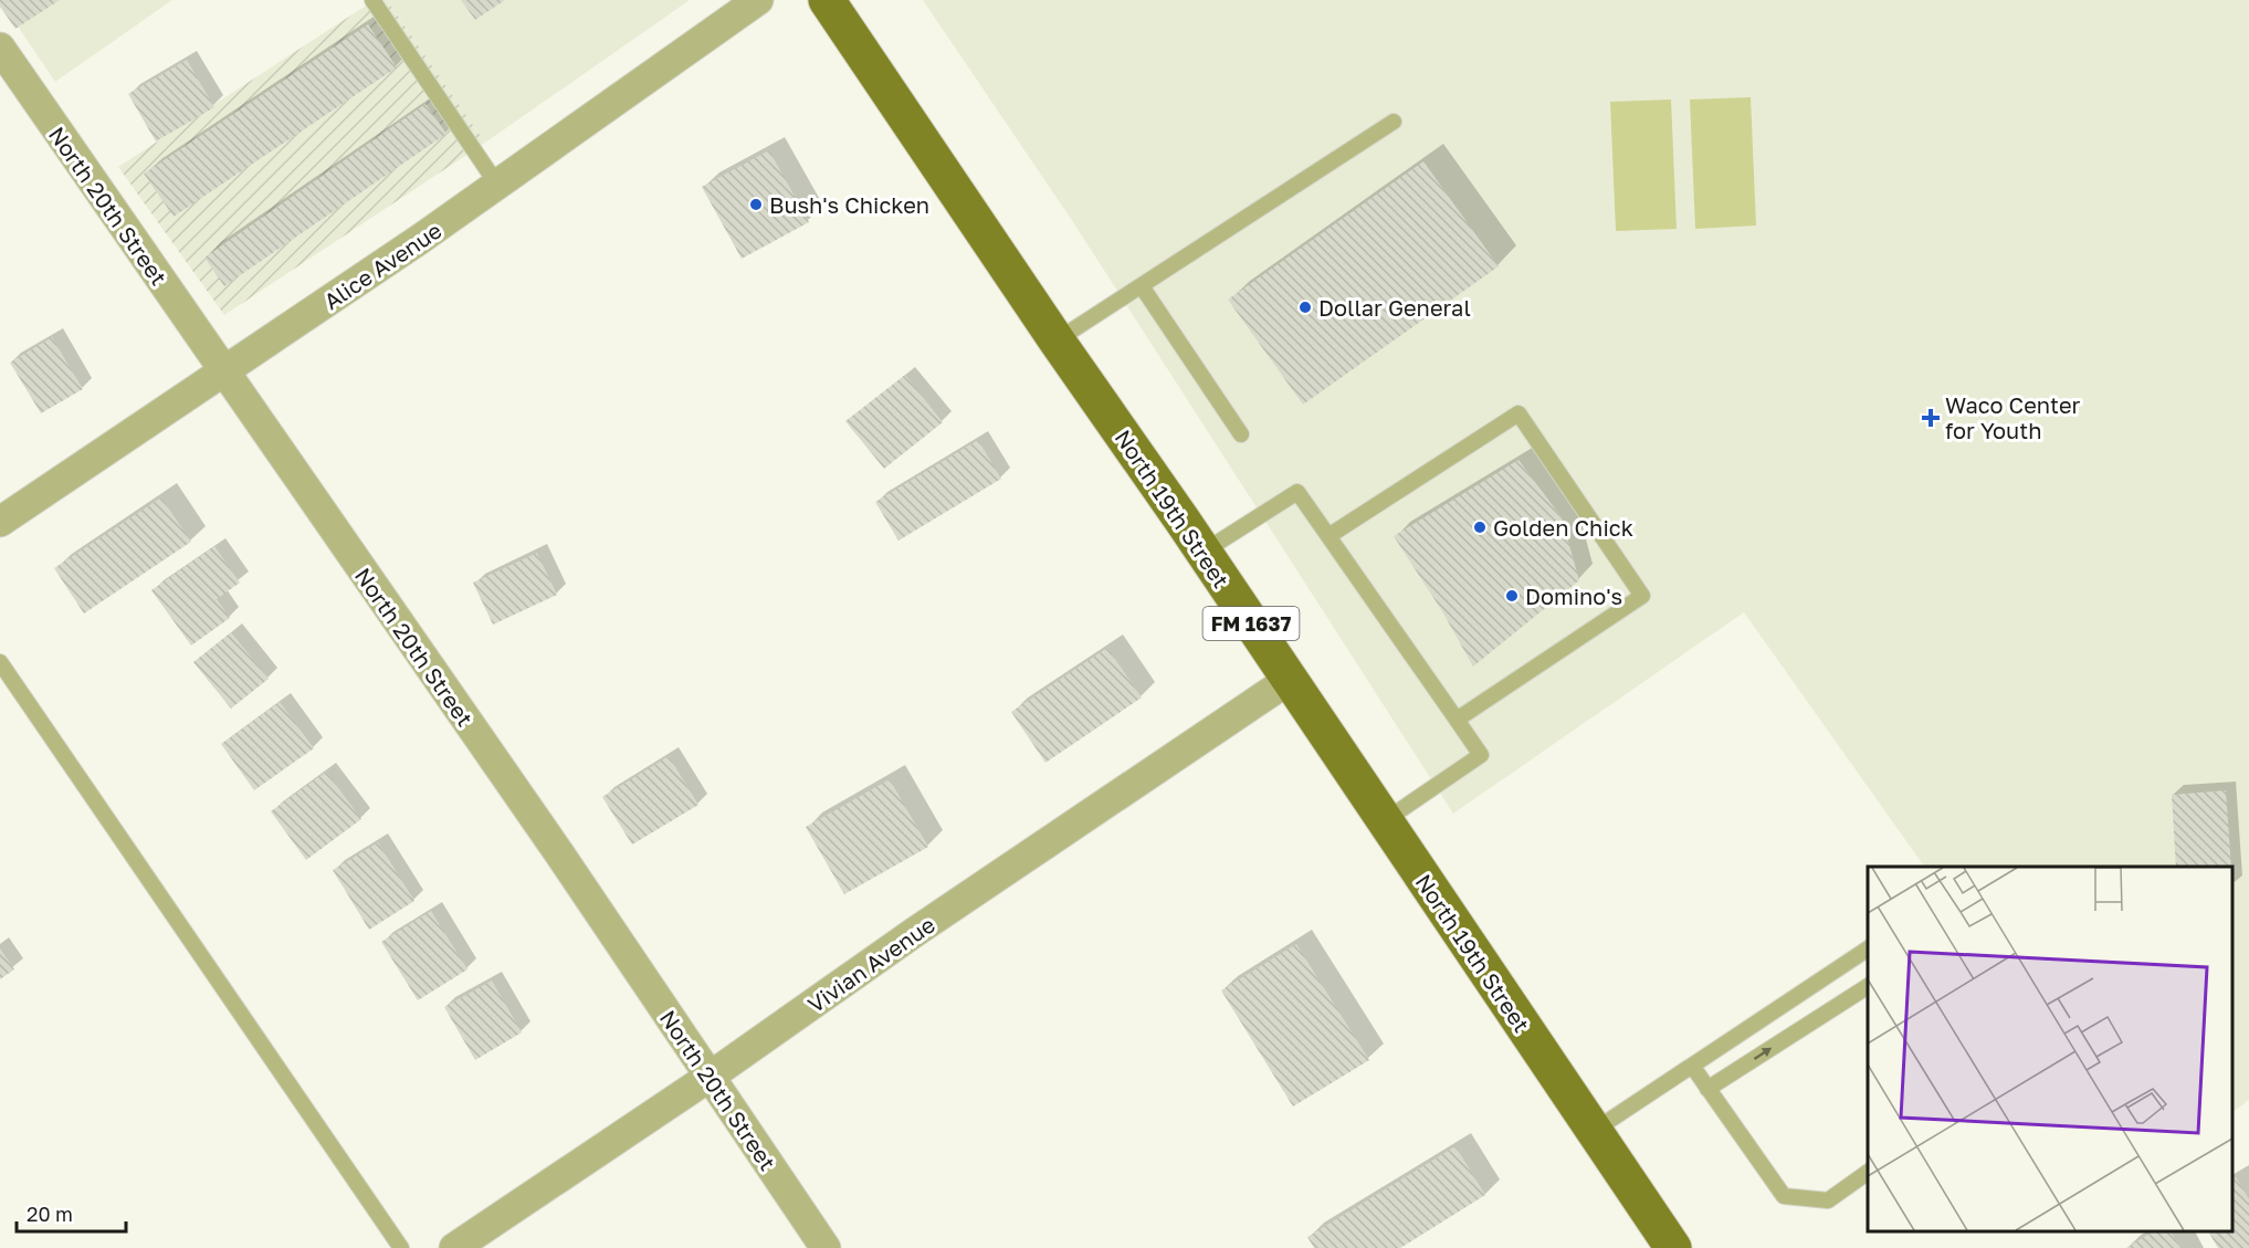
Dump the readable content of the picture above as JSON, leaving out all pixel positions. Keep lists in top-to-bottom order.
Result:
{
  "streets": {
    "main road": ["North 19th Street", "FM 1637"],
    "street": ["North 20th Street", "Alice Avenue", "Vivian Avenue"]
  },
  "crossings": [
    ["North 20th Street", "Alice Avenue"],
    ["North 20th Street", "Vivian Avenue"],
    ["North 19th Street", "Vivian Avenue"]
  ],
  "places": {
    "other": [
      "Bush's Chicken",
      "Dollar General",
      "Golden Chick",
      "Domino's"
    ],
    "health": ["Waco Center for Youth"]
  },
  "scale_bar": "20 m"
}
